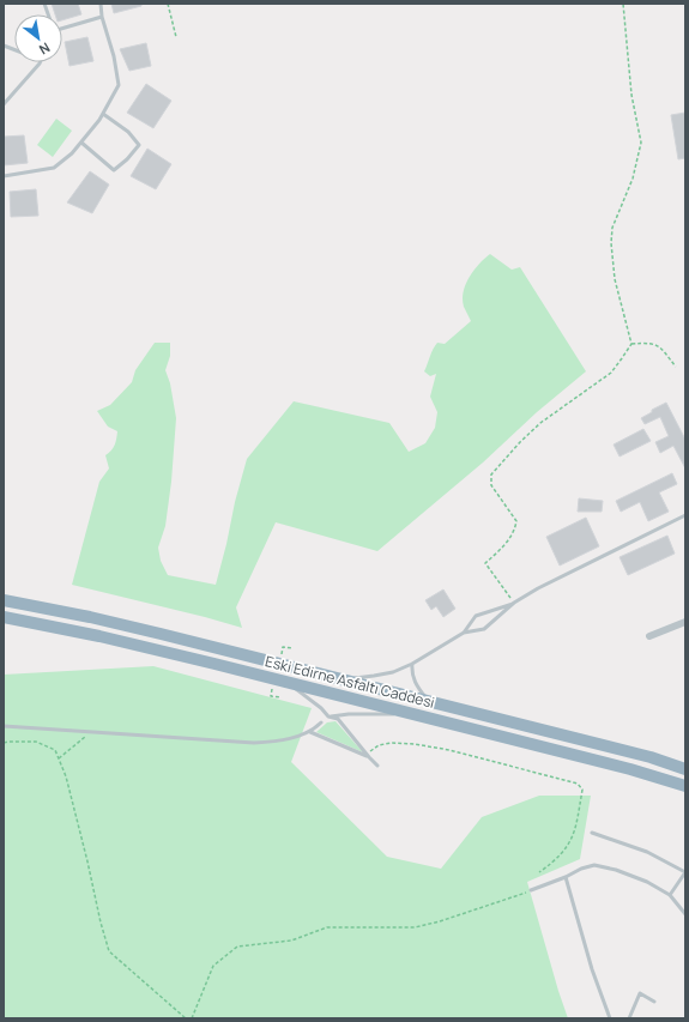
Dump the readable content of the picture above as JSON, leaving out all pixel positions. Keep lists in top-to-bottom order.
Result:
{
  "streets": {
    "highway": ["Eski Edirne Asfaltı Caddesi"]
  },
  "north": "bottom right"
}
